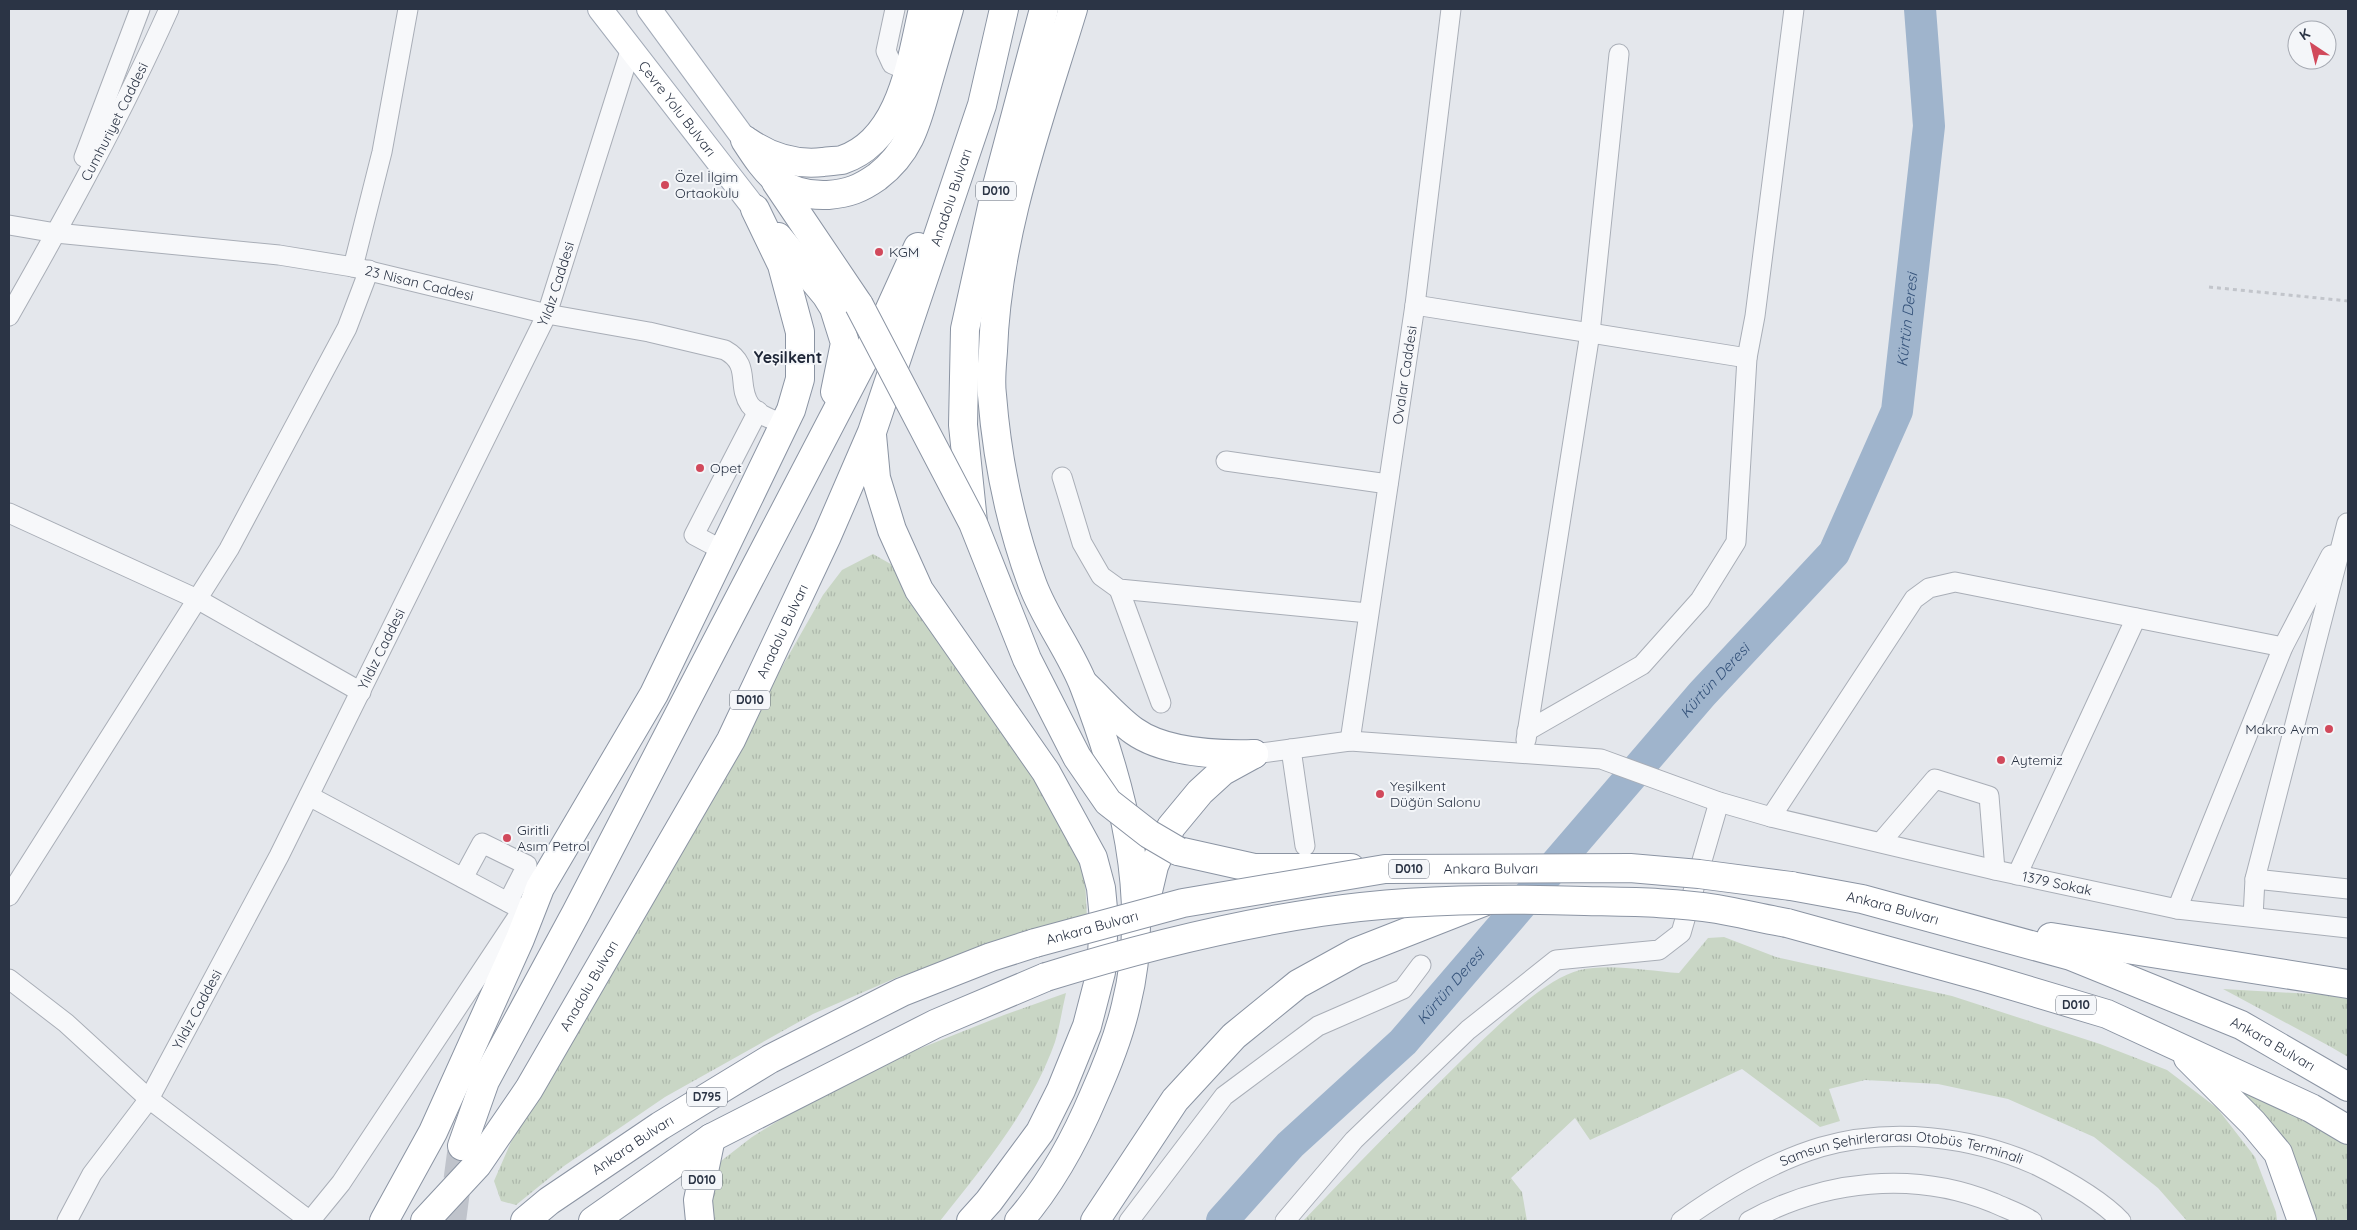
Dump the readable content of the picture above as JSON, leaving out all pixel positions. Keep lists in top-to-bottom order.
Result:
{
  "streets": {
    "highway": [
      "D010",
      "Anadolu Bulvarı",
      "Ankara Bulvarı",
      "D795"
    ],
    "main road": ["Çevre Yolu Bulvarı"],
    "street": [
      "Cumhuriyet Caddesi",
      "23 Nisan Caddesi",
      "Yıldız Caddesi",
      "Ovalar Caddesi",
      "1379 Sokak",
      "Samsun Şehirlerarası Otobüs Terminali"
    ]
  },
  "crossings": [
    ["Çevre Yolu Bulvarı", "Yıldız Caddesi"],
    ["Cumhuriyet Caddesi", "23 Nisan Caddesi"],
    ["23 Nisan Caddesi", "Yıldız Caddesi"],
    ["Ovalar Caddesi", "1379 Sokak"]
  ],
  "districts": ["Yeşilkent"],
  "water": ["Kürtün Deresi"],
  "places": [
    "Özel İlgim Ortaokulu",
    "KGM",
    "Opet",
    "Makro Avm",
    "Aytemiz",
    "Yeşilkent Düğün Salonu",
    "Giritli Asım Petrol"
  ],
  "north": "top left"
}
